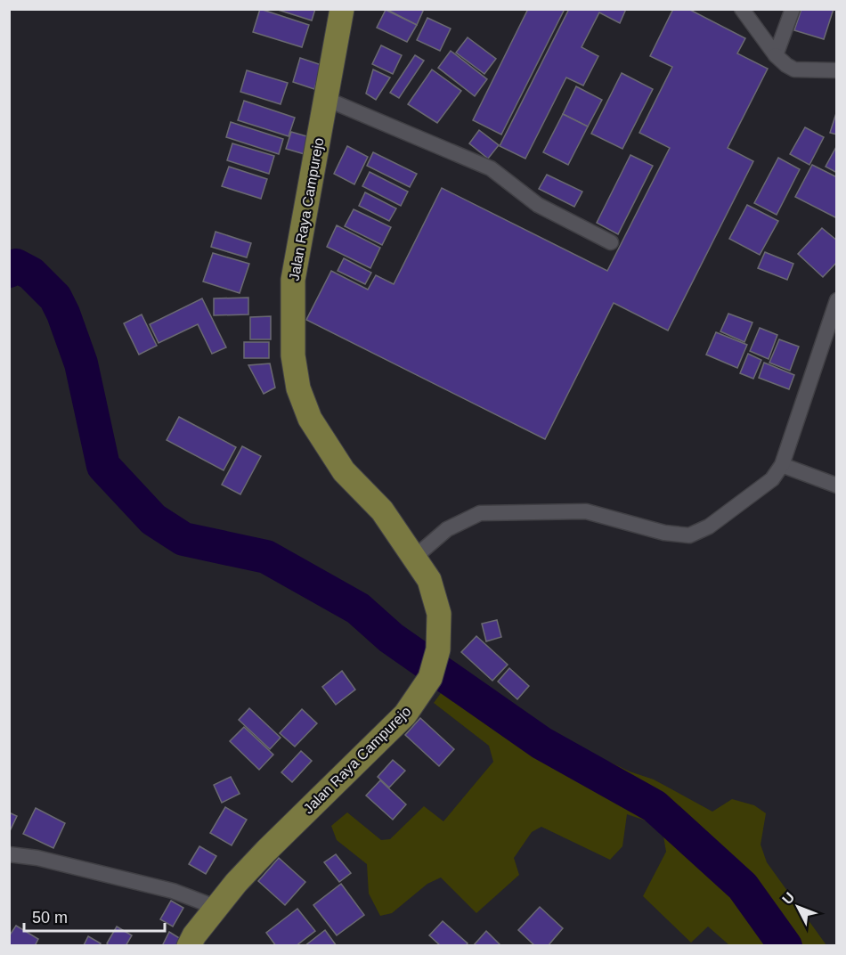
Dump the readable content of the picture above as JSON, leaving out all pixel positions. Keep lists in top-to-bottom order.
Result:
{
  "streets": {
    "main road": ["Jalan Raya Campurejo"]
  },
  "scale_bar": "50 m",
  "north": "top left"
}
